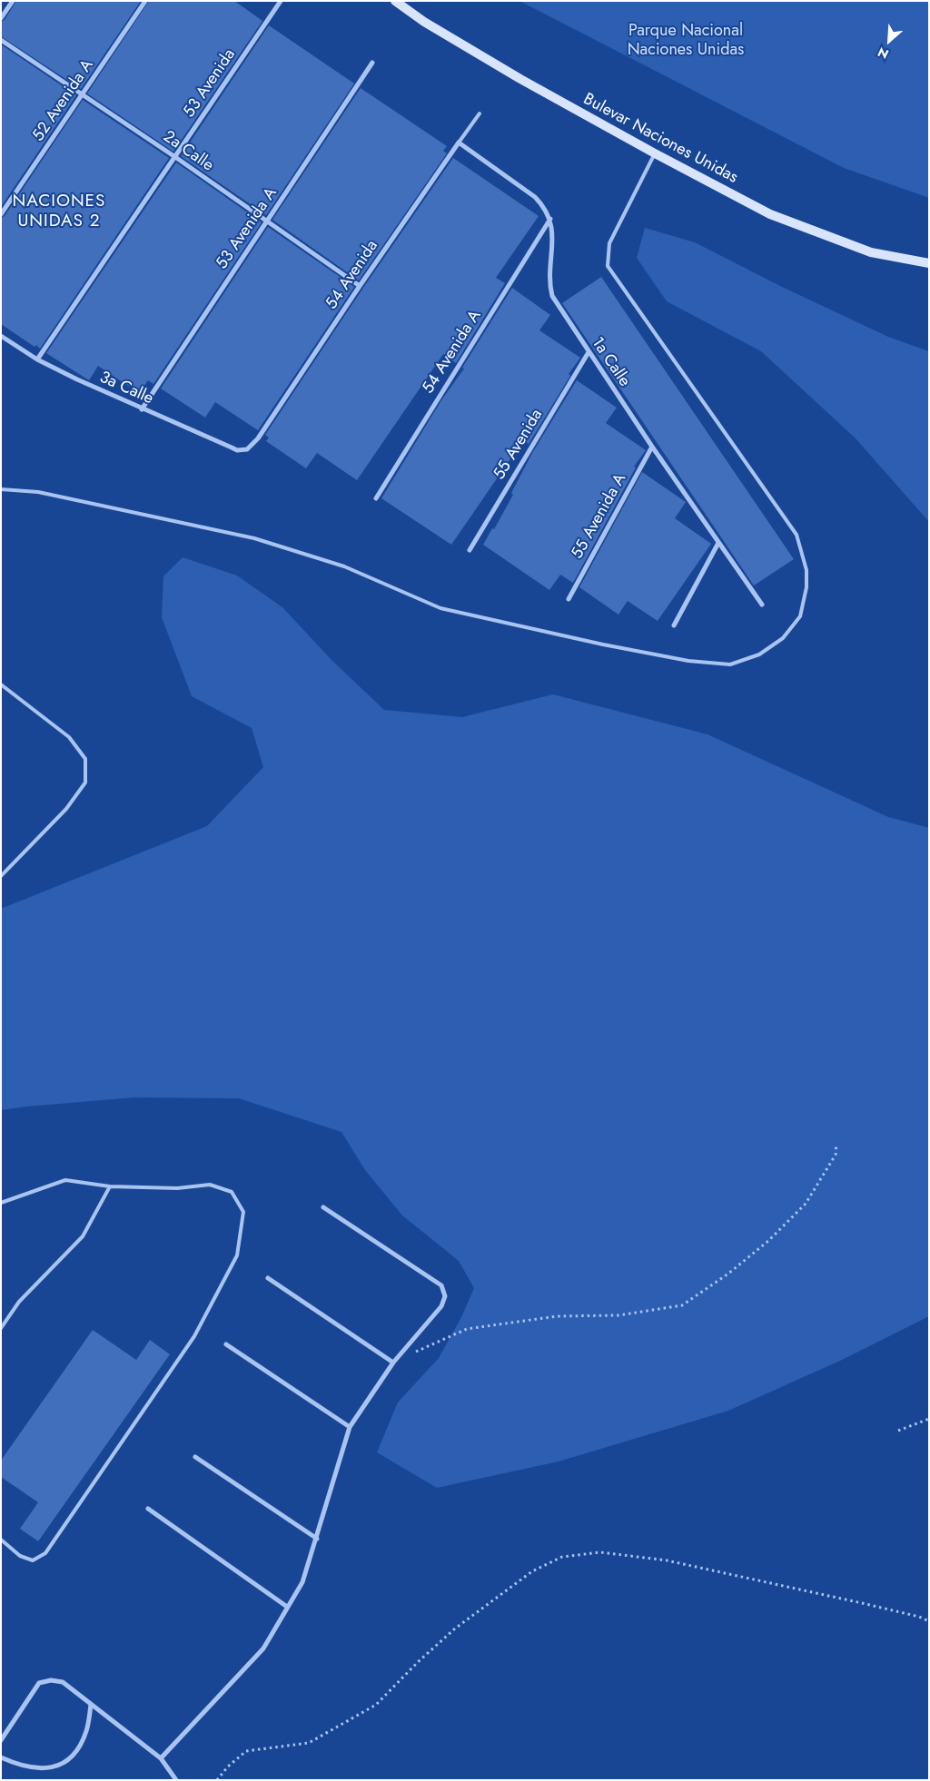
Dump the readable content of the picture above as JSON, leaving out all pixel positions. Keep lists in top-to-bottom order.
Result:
{
  "streets": {
    "main road": ["Bulevar Naciones Unidas"],
    "street": [
      "53 Avenida",
      "52 Avenida A",
      "2a Calle",
      "53 Avenida A",
      "54 Avenida",
      "54 Avenida A",
      "1a Calle",
      "3a Calle",
      "55 Avenida",
      "55 Avenida A"
    ]
  },
  "crossings": [
    ["53 Avenida", "2a Calle"],
    ["53 Avenida", "3a Calle"],
    ["52 Avenida A", "2a Calle"],
    ["2a Calle", "53 Avenida A"],
    ["2a Calle", "54 Avenida"],
    ["53 Avenida A", "3a Calle"],
    ["54 Avenida", "1a Calle"],
    ["54 Avenida", "3a Calle"],
    ["54 Avenida A", "1a Calle"],
    ["1a Calle", "55 Avenida"],
    ["1a Calle", "55 Avenida A"]
  ],
  "districts": ["NACIONES UNIDAS 2"],
  "parks": ["Parque Nacional Naciones Unidas"],
  "north": "bottom left"
}
